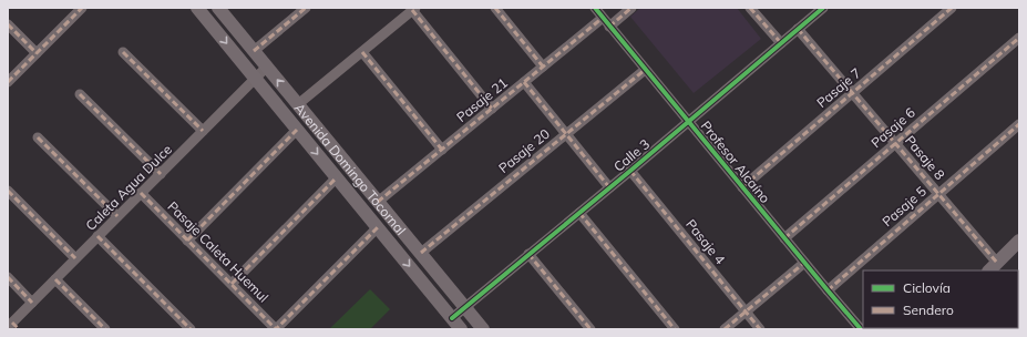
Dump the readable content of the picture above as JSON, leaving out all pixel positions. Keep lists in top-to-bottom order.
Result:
{
  "streets": {
    "main road": ["Avenida Domingo Tocornal"],
    "street": [
      "Pasaje 7",
      "Pasaje 21",
      "Pasaje 6",
      "Pasaje 20",
      "Calle 3",
      "Pasaje 8",
      "Profesor Alcaíno",
      "Caleta Agua Dulce",
      "Pasaje 5",
      "Pasaje 4",
      "Pasaje Caleta Huemul"
    ]
  },
  "crossings": [
    ["Pasaje 7", "Pasaje 8"],
    ["Pasaje 7", "Profesor Alcaíno"],
    ["Pasaje 21", "Profesor Alcaíno"],
    ["Pasaje 21", "Avenida Domingo Tocornal"],
    ["Pasaje 6", "Pasaje 8"],
    ["Pasaje 6", "Profesor Alcaíno"],
    ["Pasaje 20", "Profesor Alcaíno"],
    ["Pasaje 20", "Avenida Domingo Tocornal"],
    ["Calle 3", "Pasaje 8"],
    ["Calle 3", "Profesor Alcaíno"],
    ["Calle 3", "Avenida Domingo Tocornal"],
    ["Calle 3", "Pasaje 4"],
    ["Pasaje 8", "Pasaje 5"],
    ["Profesor Alcaíno", "Pasaje 5"],
    ["Avenida Domingo Tocornal", "Caleta Agua Dulce"],
    ["Caleta Agua Dulce", "Pasaje Caleta Huemul"]
  ],
  "legend": ["Ciclovía", "Sendero"]
}
